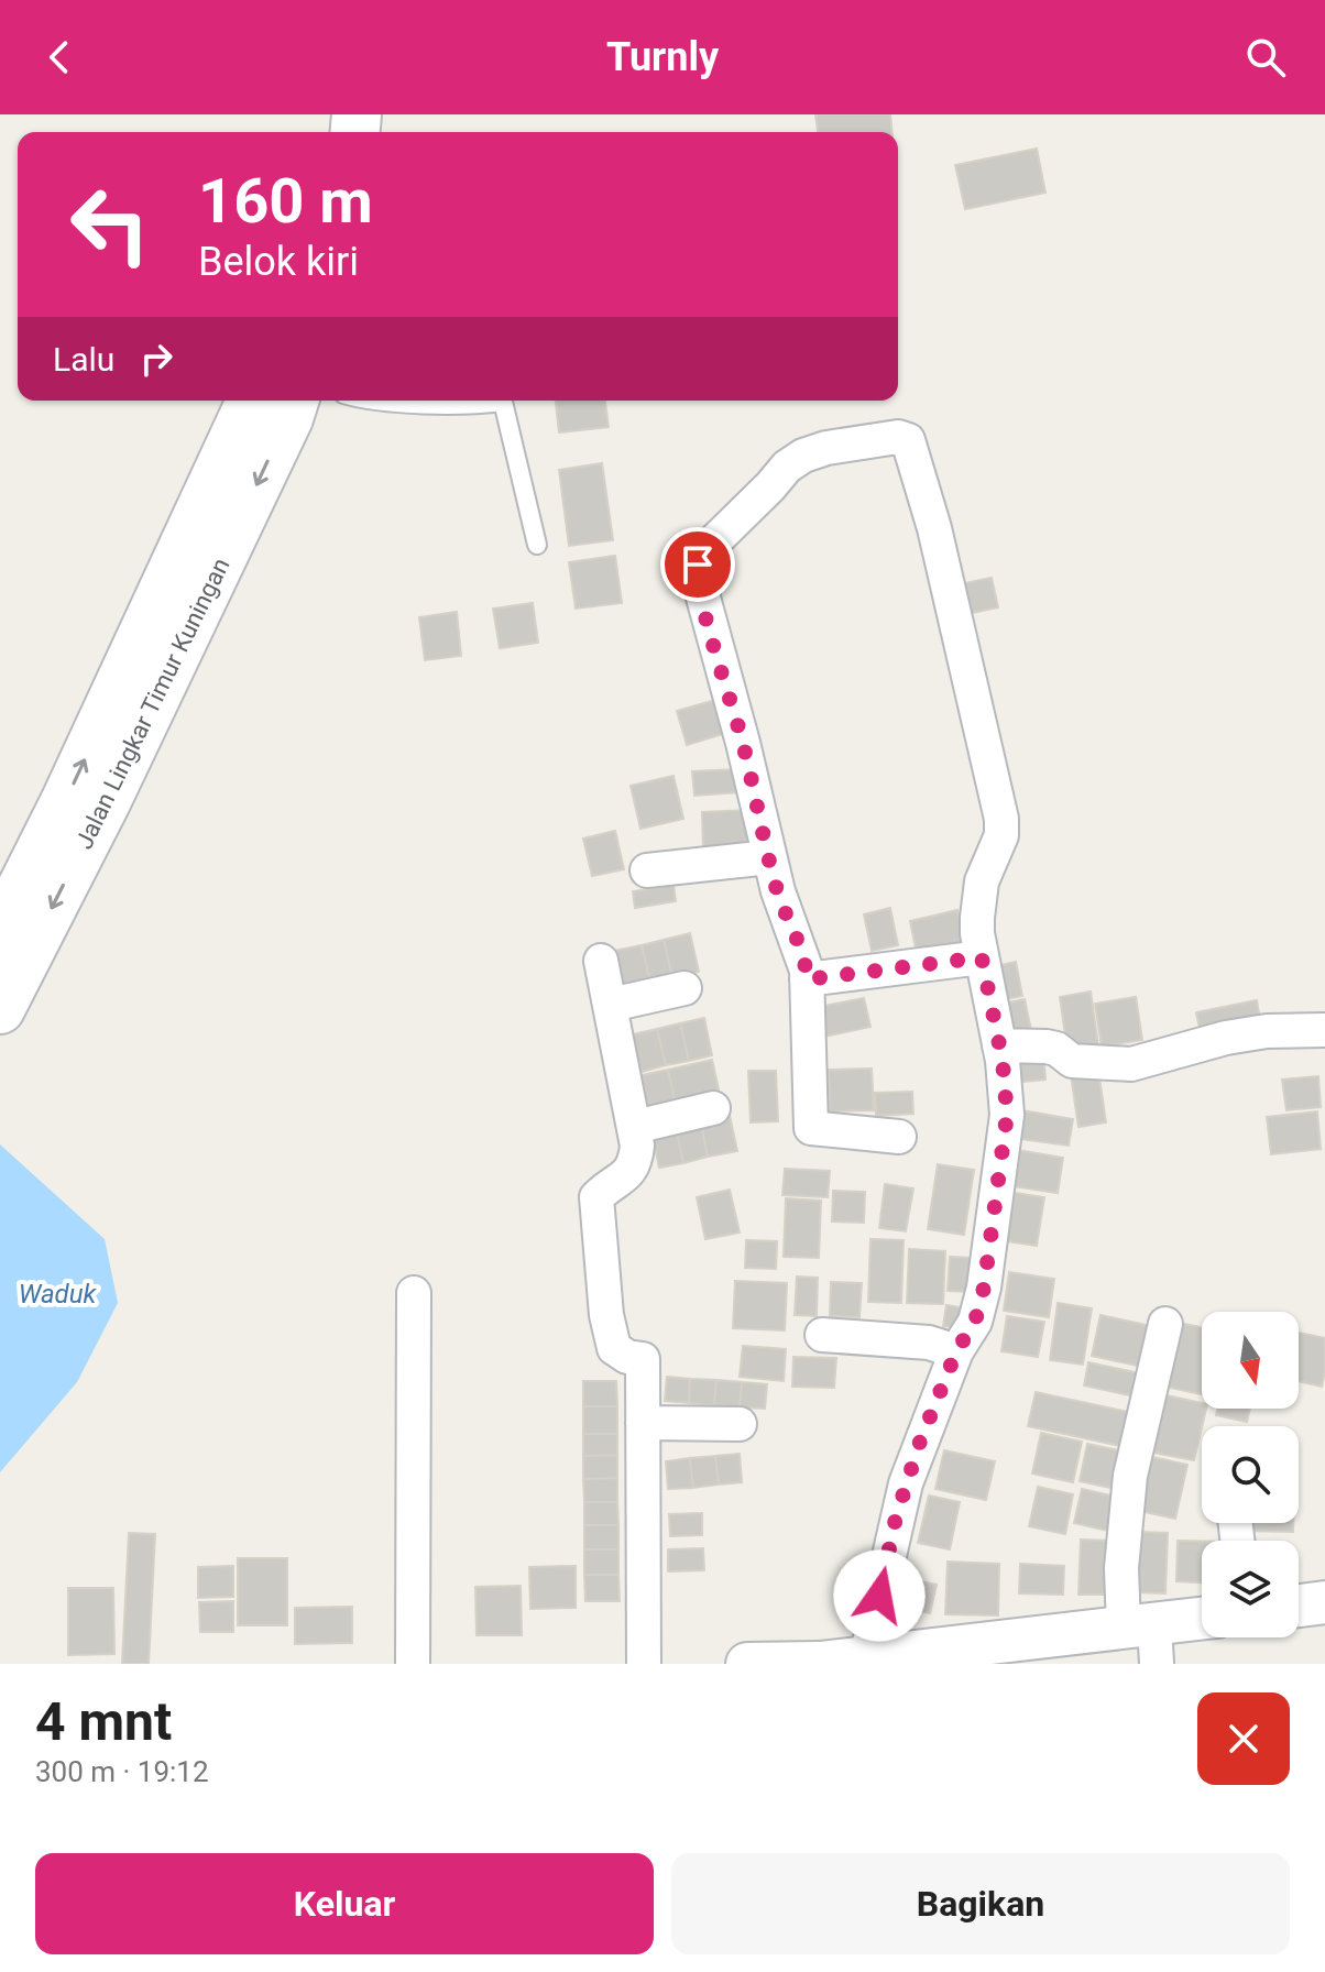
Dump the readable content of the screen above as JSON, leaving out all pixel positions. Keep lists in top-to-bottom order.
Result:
{
  "streets": {
    "main road": ["Jalan Lingkar Timur Kuningan"]
  },
  "water": ["Waduk"],
  "north": "bottom",
  "page": {
    "header": "Turnly",
    "turn": ["160 m", "Belok kiri"],
    "then": "Lalu",
    "heading": ["4 mnt", "300 m · 19:12"],
    "buttons": ["Keluar", "Bagikan"]
  }
}
